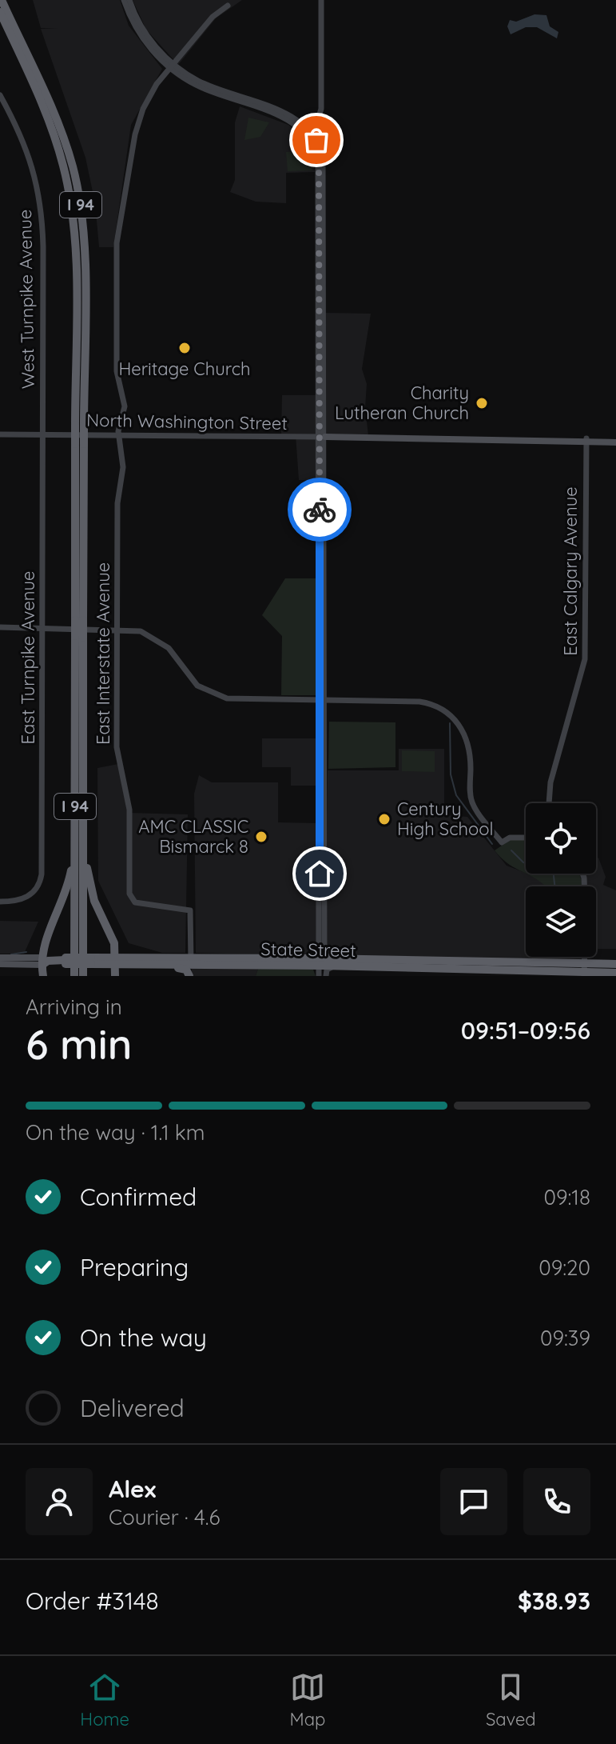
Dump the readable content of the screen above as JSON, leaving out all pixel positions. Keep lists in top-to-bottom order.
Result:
{
  "streets": {
    "highway": ["I 94", "State Street"],
    "main road": ["North Washington Street"],
    "street": [
      "West Turnpike Avenue",
      "East Calgary Avenue",
      "East Interstate Avenue",
      "East Turnpike Avenue"
    ]
  },
  "crossings": [
    ["West Turnpike Avenue", "North Washington Street"],
    ["West Turnpike Avenue", "East Turnpike Avenue"],
    ["North Washington Street", "East Calgary Avenue"],
    ["North Washington Street", "East Interstate Avenue"],
    ["North Washington Street", "East Turnpike Avenue"],
    ["East Interstate Avenue", "State Street"]
  ],
  "places": [
    "Heritage Church",
    "Charity Lutheran Church",
    "Century High School",
    "AMC CLASSIC Bismarck 8"
  ],
  "page": {
    "heading": ["6 min", "Arriving in", "09:51–09:56"],
    "panel": [
      "Alex",
      "Courier · 4.6",
      "Order #3148",
      "$38.93"
    ],
    "bar": "On the way · 1.1 km",
    "list": [
      ["Confirmed", "09:18"],
      ["Preparing", "09:20"],
      ["On the way", "09:39"],
      "Delivered"
    ],
    "tabs": ["Home", "Map", "Saved"]
  }
}
